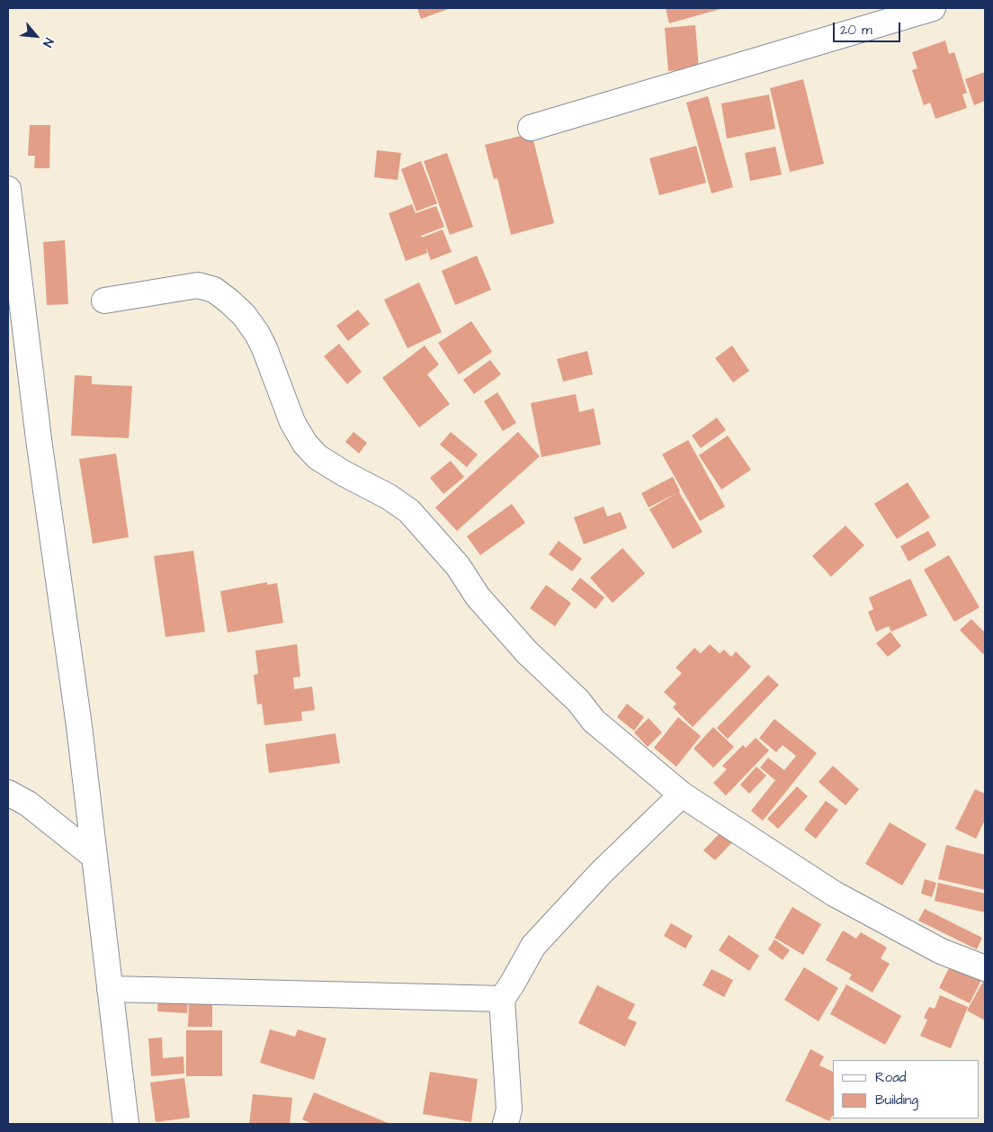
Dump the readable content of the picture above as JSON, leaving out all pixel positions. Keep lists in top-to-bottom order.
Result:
{
  "legend": ["Road", "Building"],
  "scale_bar": "20 m",
  "north": "bottom right"
}
